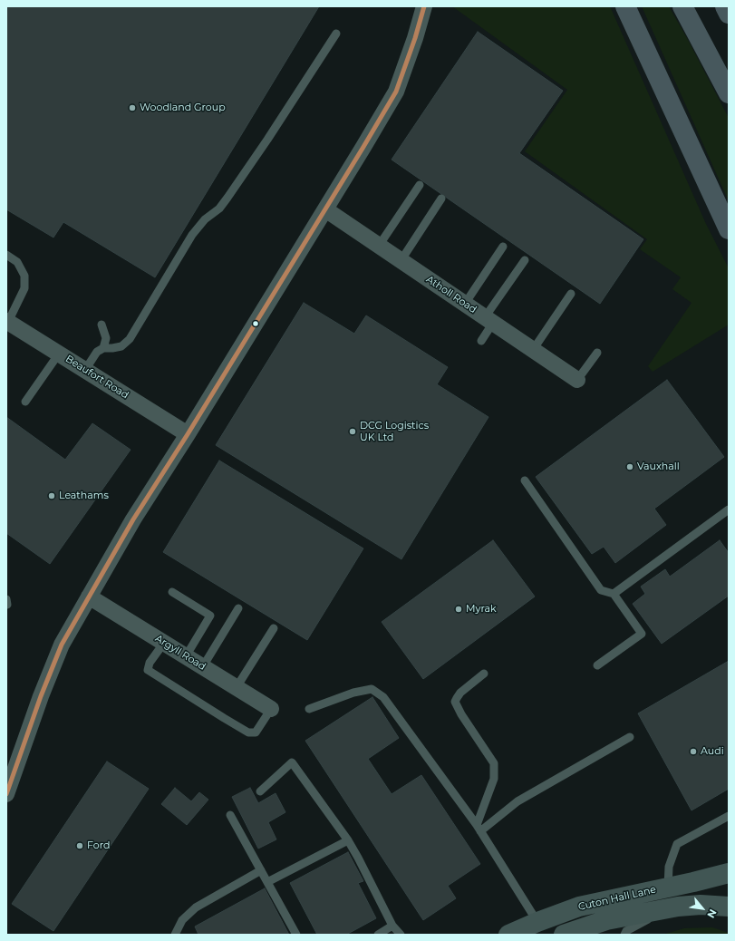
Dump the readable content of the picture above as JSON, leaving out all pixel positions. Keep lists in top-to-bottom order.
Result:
{
  "streets": {
    "street": [
      "Atholl Road",
      "Beaufort Road",
      "Argyll Road",
      "Cuton Hall Lane"
    ]
  },
  "places": [
    "Woodland Group",
    "DCG Logistics UK Ltd",
    "Vauxhall",
    "Leathams",
    "Myrak",
    "Audi",
    "Ford"
  ],
  "north": "bottom right"
}
